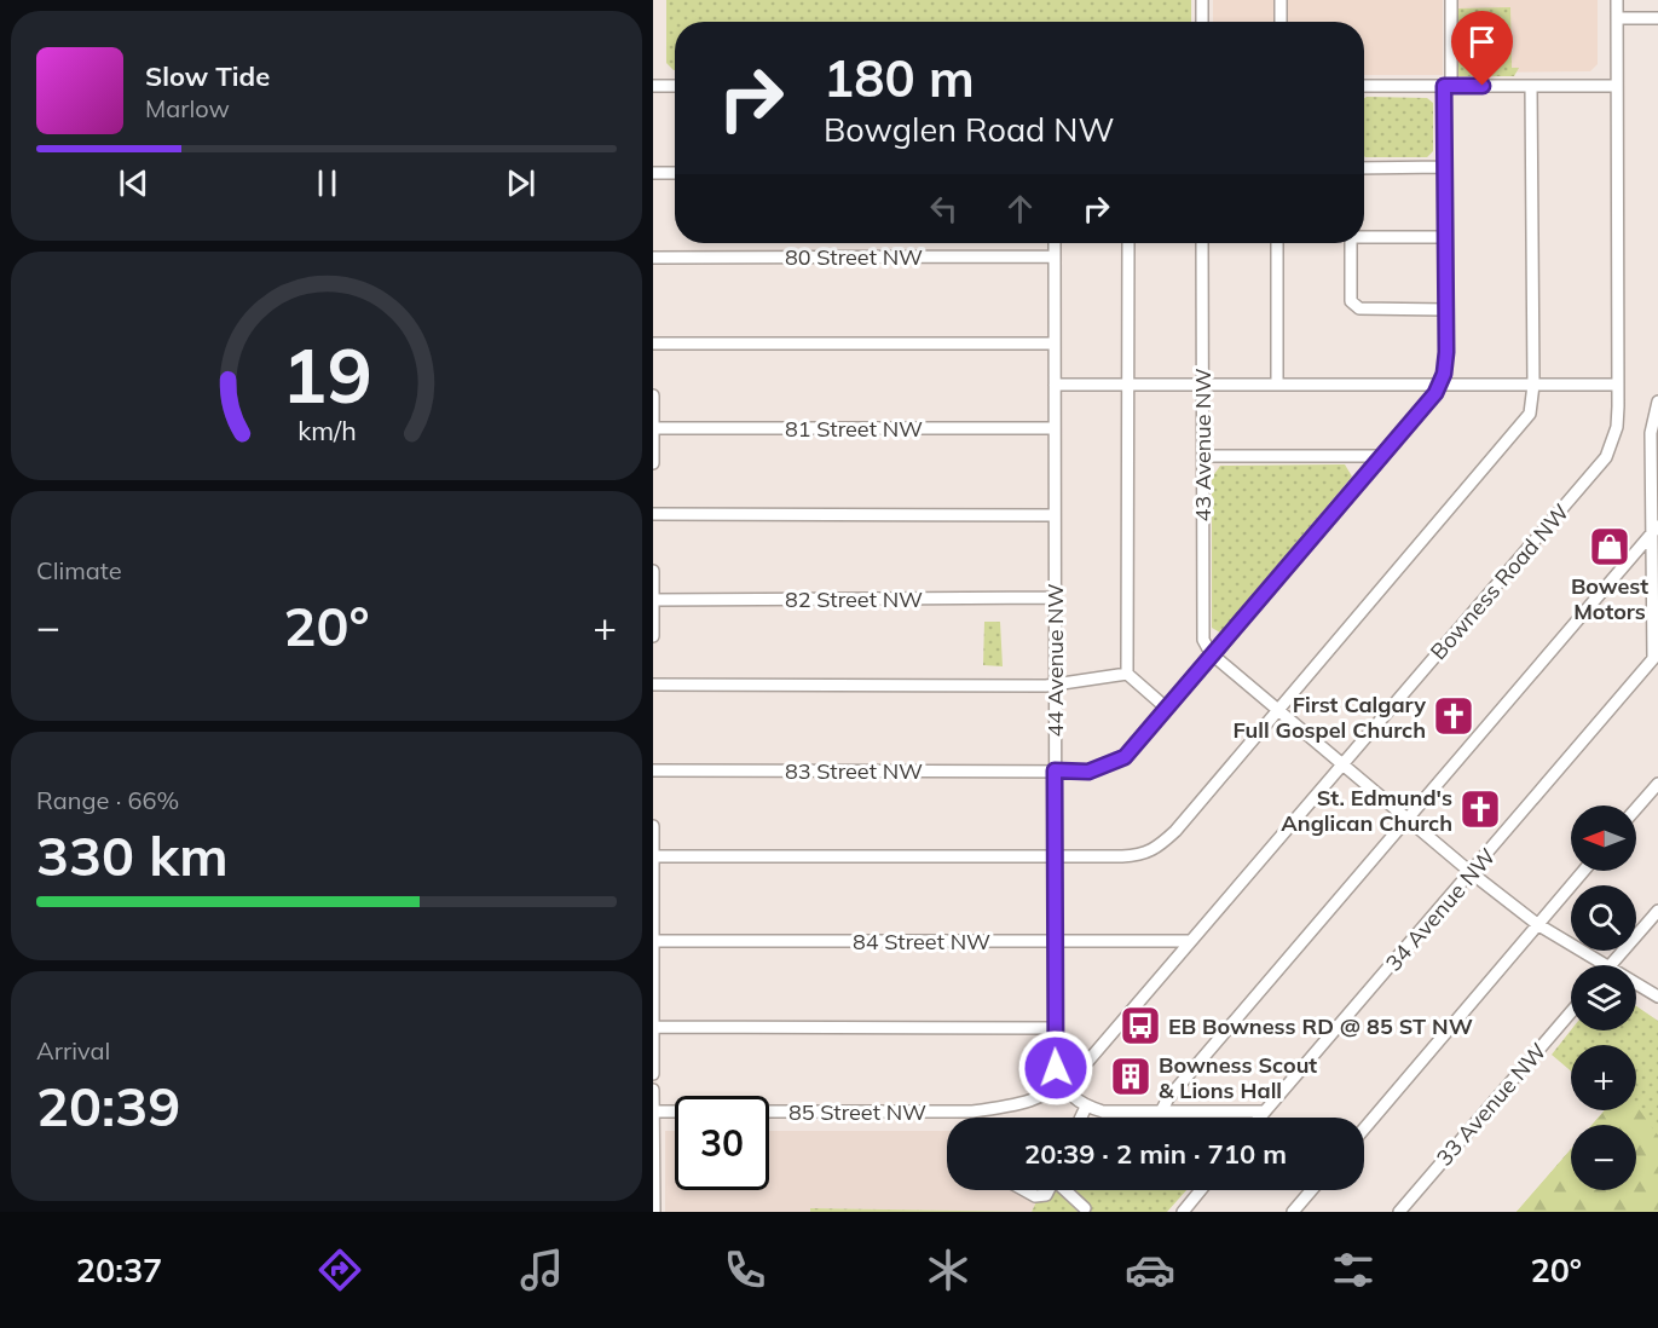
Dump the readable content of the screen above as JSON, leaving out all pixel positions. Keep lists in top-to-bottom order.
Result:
{
  "streets": {
    "street": [
      "80 Street NW",
      "81 Street NW",
      "43 Avenue NW",
      "Bowness Road NW",
      "82 Street NW",
      "44 Avenue NW",
      "83 Street NW",
      "34 Avenue NW",
      "84 Street NW",
      "33 Avenue NW",
      "85 Street NW"
    ]
  },
  "crossings": [
    ["80 Street NW", "44 Avenue NW"],
    ["81 Street NW", "44 Avenue NW"],
    ["43 Avenue NW", "83 Street NW"],
    ["Bowness Road NW", "44 Avenue NW"],
    ["Bowness Road NW", "84 Street NW"],
    ["Bowness Road NW", "85 Street NW"],
    ["82 Street NW", "44 Avenue NW"],
    ["44 Avenue NW", "83 Street NW"],
    ["44 Avenue NW", "84 Street NW"],
    ["44 Avenue NW", "85 Street NW"]
  ],
  "places": {
    "shop": ["Bowest Motors"],
    "church": ["First Calgary Full Gospel Church", "St. Edmund's Anglican Church"],
    "bus stop": ["EB Bowness RD @ 85 ST NW"],
    "building": ["Bowness Scout & Lions Hall"]
  },
  "north": "left",
  "page": {
    "turn": ["180 m", "Bowglen Road NW"],
    "song": ["Slow Tide", "Marlow"],
    "tile": [
      "Climate",
      ["Range · 66%", "330 km"],
      ["Arrival", "20:39"]
    ],
    "heat": ["−", "20°", "+"],
    "map_buttons": ["+", "−"],
    "limit": "30",
    "trip": "20:39 · 2 min · 710 m",
    "tabs": ["20:37", "20°"],
    "gauge": ["19", "km/h"]
  }
}
